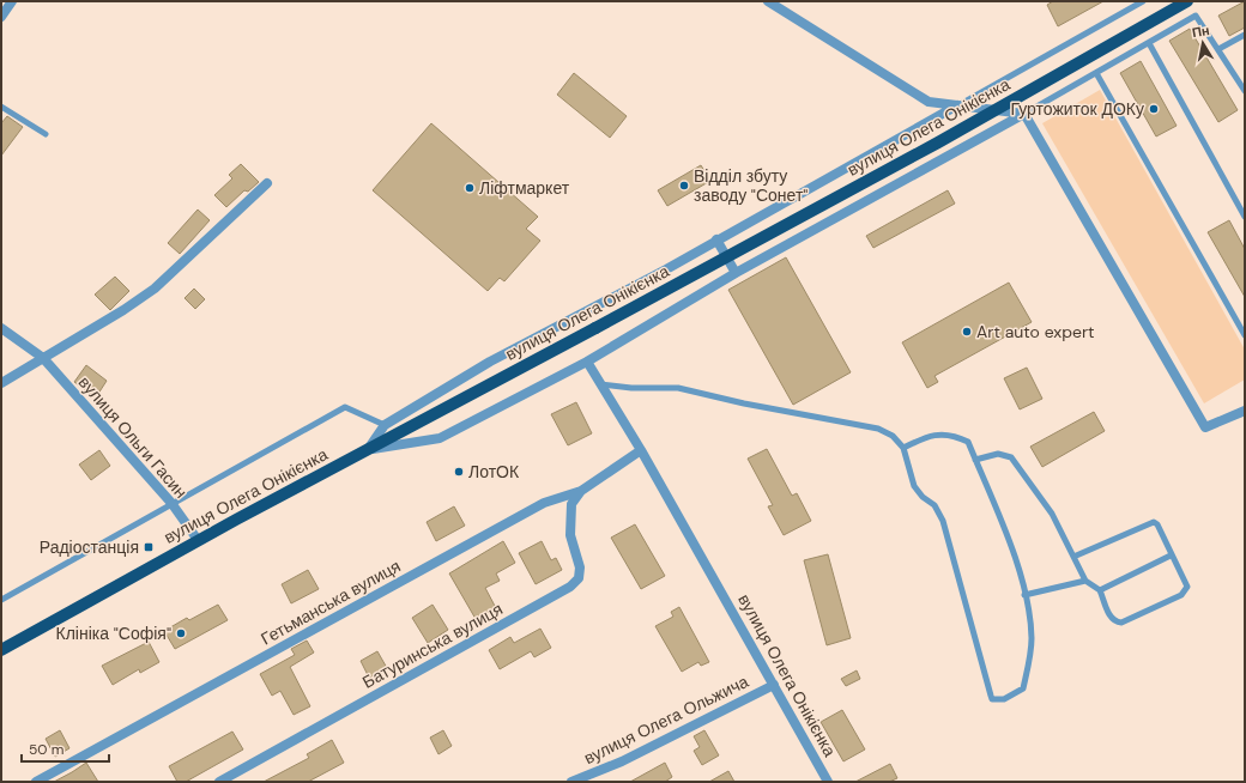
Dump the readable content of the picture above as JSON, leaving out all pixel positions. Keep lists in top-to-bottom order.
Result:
{
  "streets": {
    "main road": ["вулиця Олега Онікієнка"],
    "street": [
      "вулиця Ольги Гасин",
      "Гетьманська вулиця",
      "Батуринська вулиця",
      "вулиця Олега Ольжича"
    ]
  },
  "crossings": [
    ["вулиця Олега Онікієнка", "вулиця Ольги Гасин"],
    ["вулиця Олега Онікієнка", "Гетьманська вулиця"],
    ["вулиця Олега Онікієнка", "вулиця Олега Ольжича"],
    ["Гетьманська вулиця", "Батуринська вулиця"]
  ],
  "places": {
    "other": [
      "Гуртожиток ДОКу",
      "Відділ збуту заводу \"Сонет\"",
      "Ліфтмаркет",
      "Art auto expert",
      "ЛотОК",
      "Клініка \"Софія\""
    ],
    "transit": ["Радіостанція"]
  },
  "scale_bar": "50 m",
  "north": "top"
}
